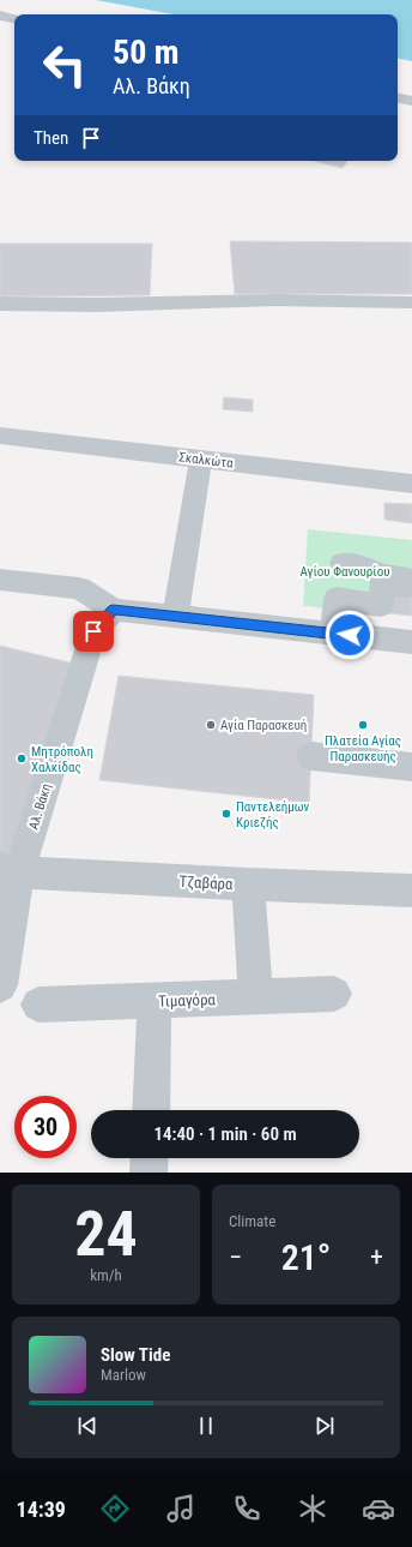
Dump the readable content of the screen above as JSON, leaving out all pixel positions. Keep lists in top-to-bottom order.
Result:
{
  "streets": {
    "street": [
      "Σκαλκώτα",
      "Αλ. Βάκη",
      "Τζαβάρα",
      "Τιμαγόρα"
    ]
  },
  "crossings": [
    ["Αλ. Βάκη", "Τζαβάρα"]
  ],
  "parks": ["Αγίου Φανουρίου"],
  "places": [
    "Αγία Παρασκευή",
    "Πλατεία Αγίας Παρασκευής",
    "Μητρόπολη Χαλκίδας",
    "Παντελεήμων Κριεζής"
  ],
  "page": {
    "turn": ["50 m", "Αλ. Βάκη"],
    "then": "Then",
    "limit": "30",
    "trip": "14:40 · 1 min · 60 m",
    "tile": [
      ["24", "km/h"],
      "Climate"
    ],
    "heat": ["−", "21°", "+"],
    "song": ["Slow Tide", "Marlow"],
    "tabs": "14:39"
  }
}
